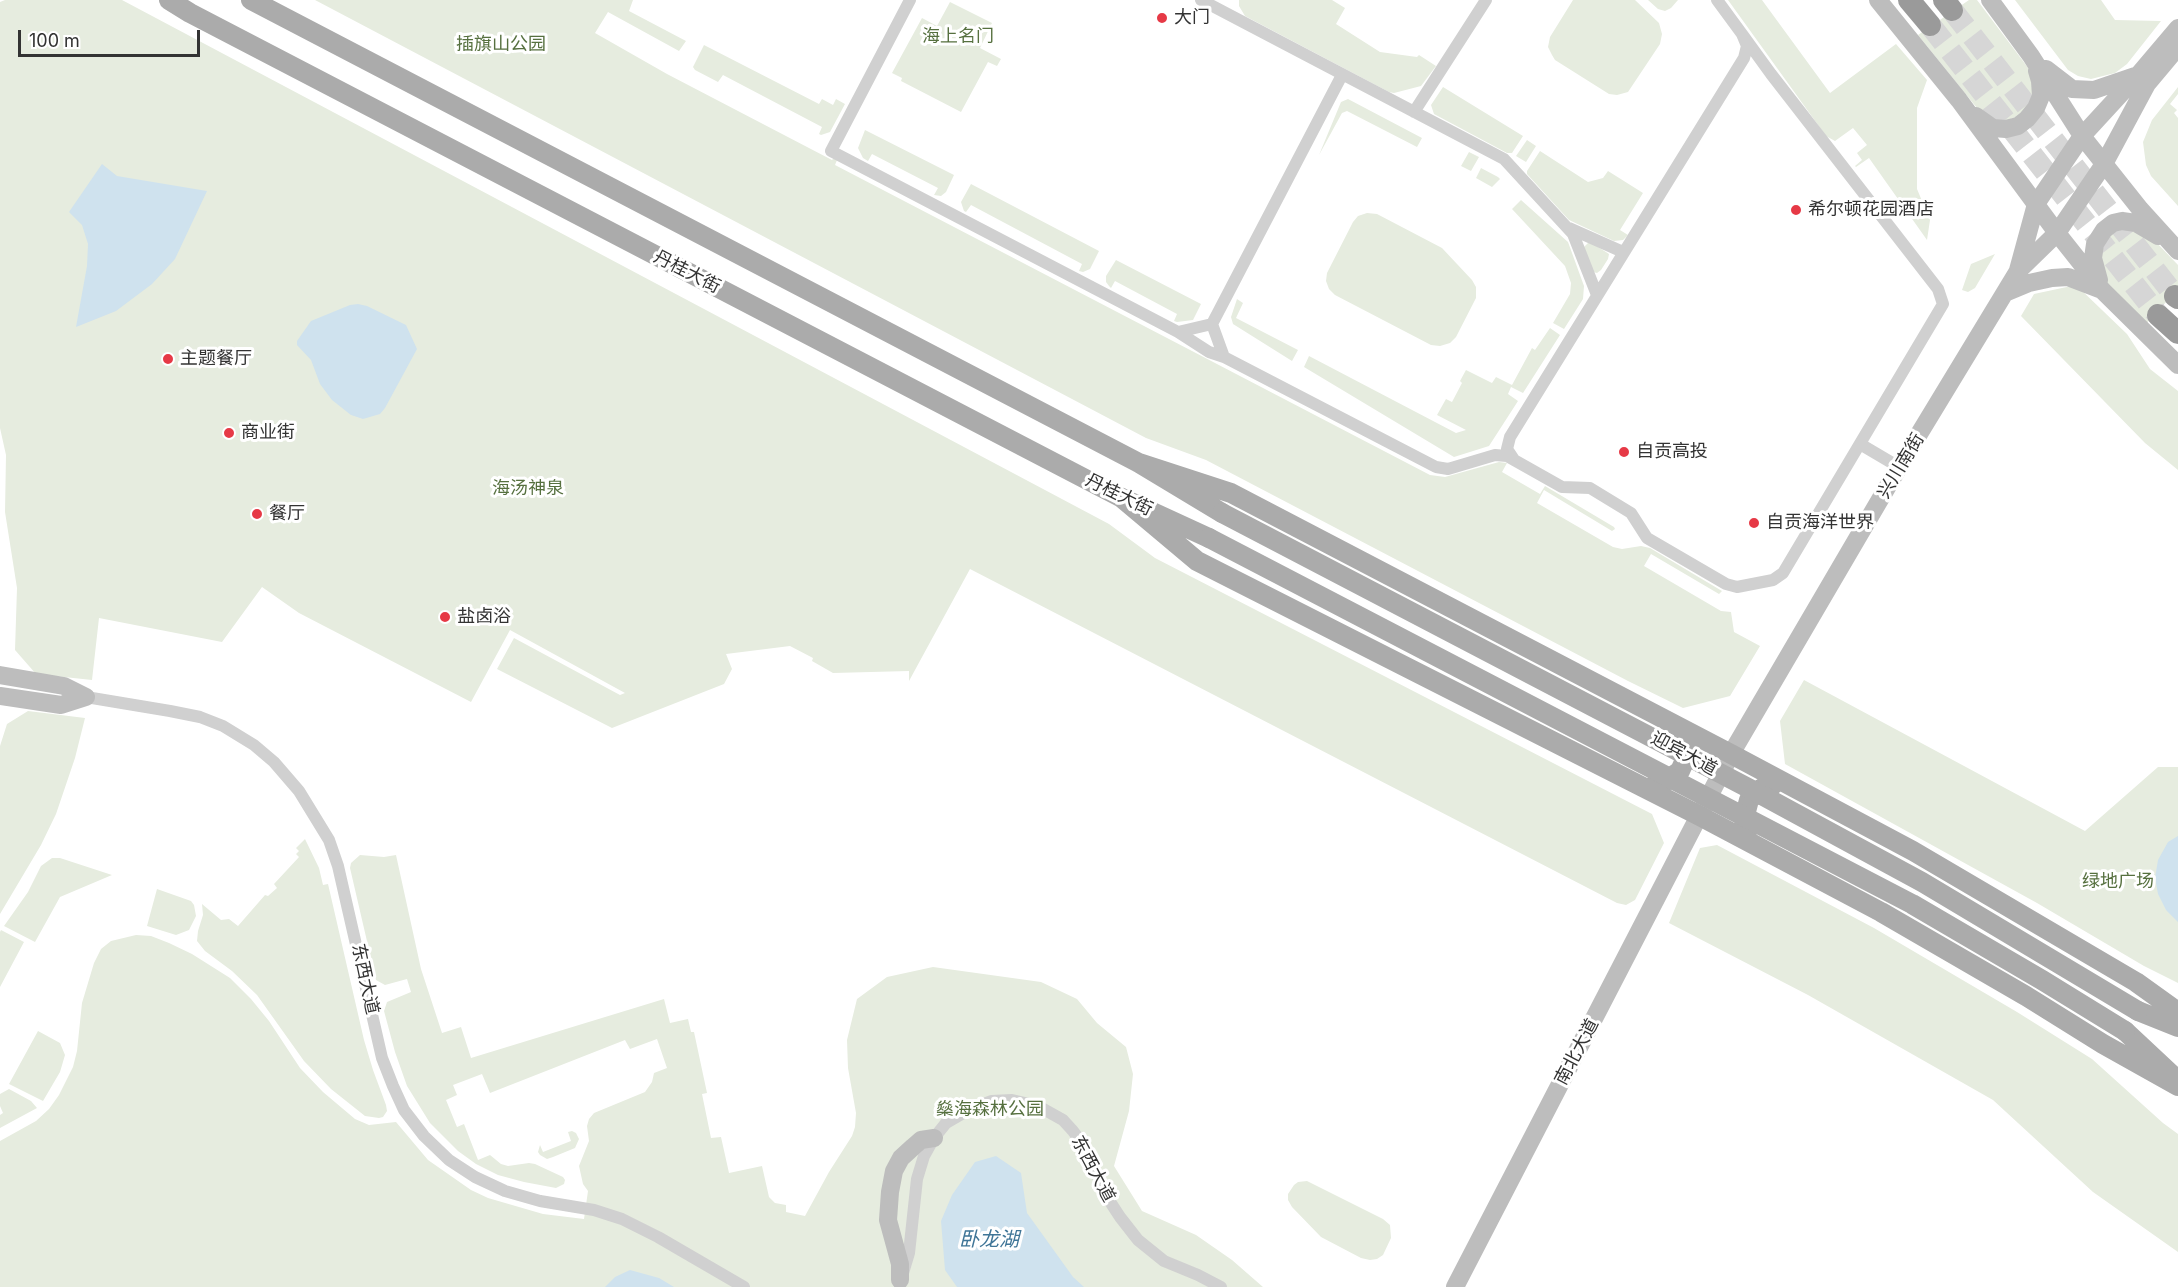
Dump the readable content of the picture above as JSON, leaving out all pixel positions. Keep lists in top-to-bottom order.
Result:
{
  "streets": {
    "main road": ["丹桂大街", "迎宾大道"],
    "street": ["兴川南街", "东西大道", "南北大道"]
  },
  "crossings": [
    ["丹桂大街", "迎宾大道"],
    ["兴川南街", "南北大道"]
  ],
  "water": ["卧龙湖"],
  "parks": [
    "海上名门",
    "插旗山公园",
    "海汤神泉",
    "绿地广场",
    "燊海森林公园"
  ],
  "places": [
    "大门",
    "希尔顿花园酒店",
    "主题餐厅",
    "商业街",
    "自贡高投",
    "餐厅",
    "自贡海洋世界",
    "盐卤浴"
  ],
  "scale_bar": "100 m"
}
